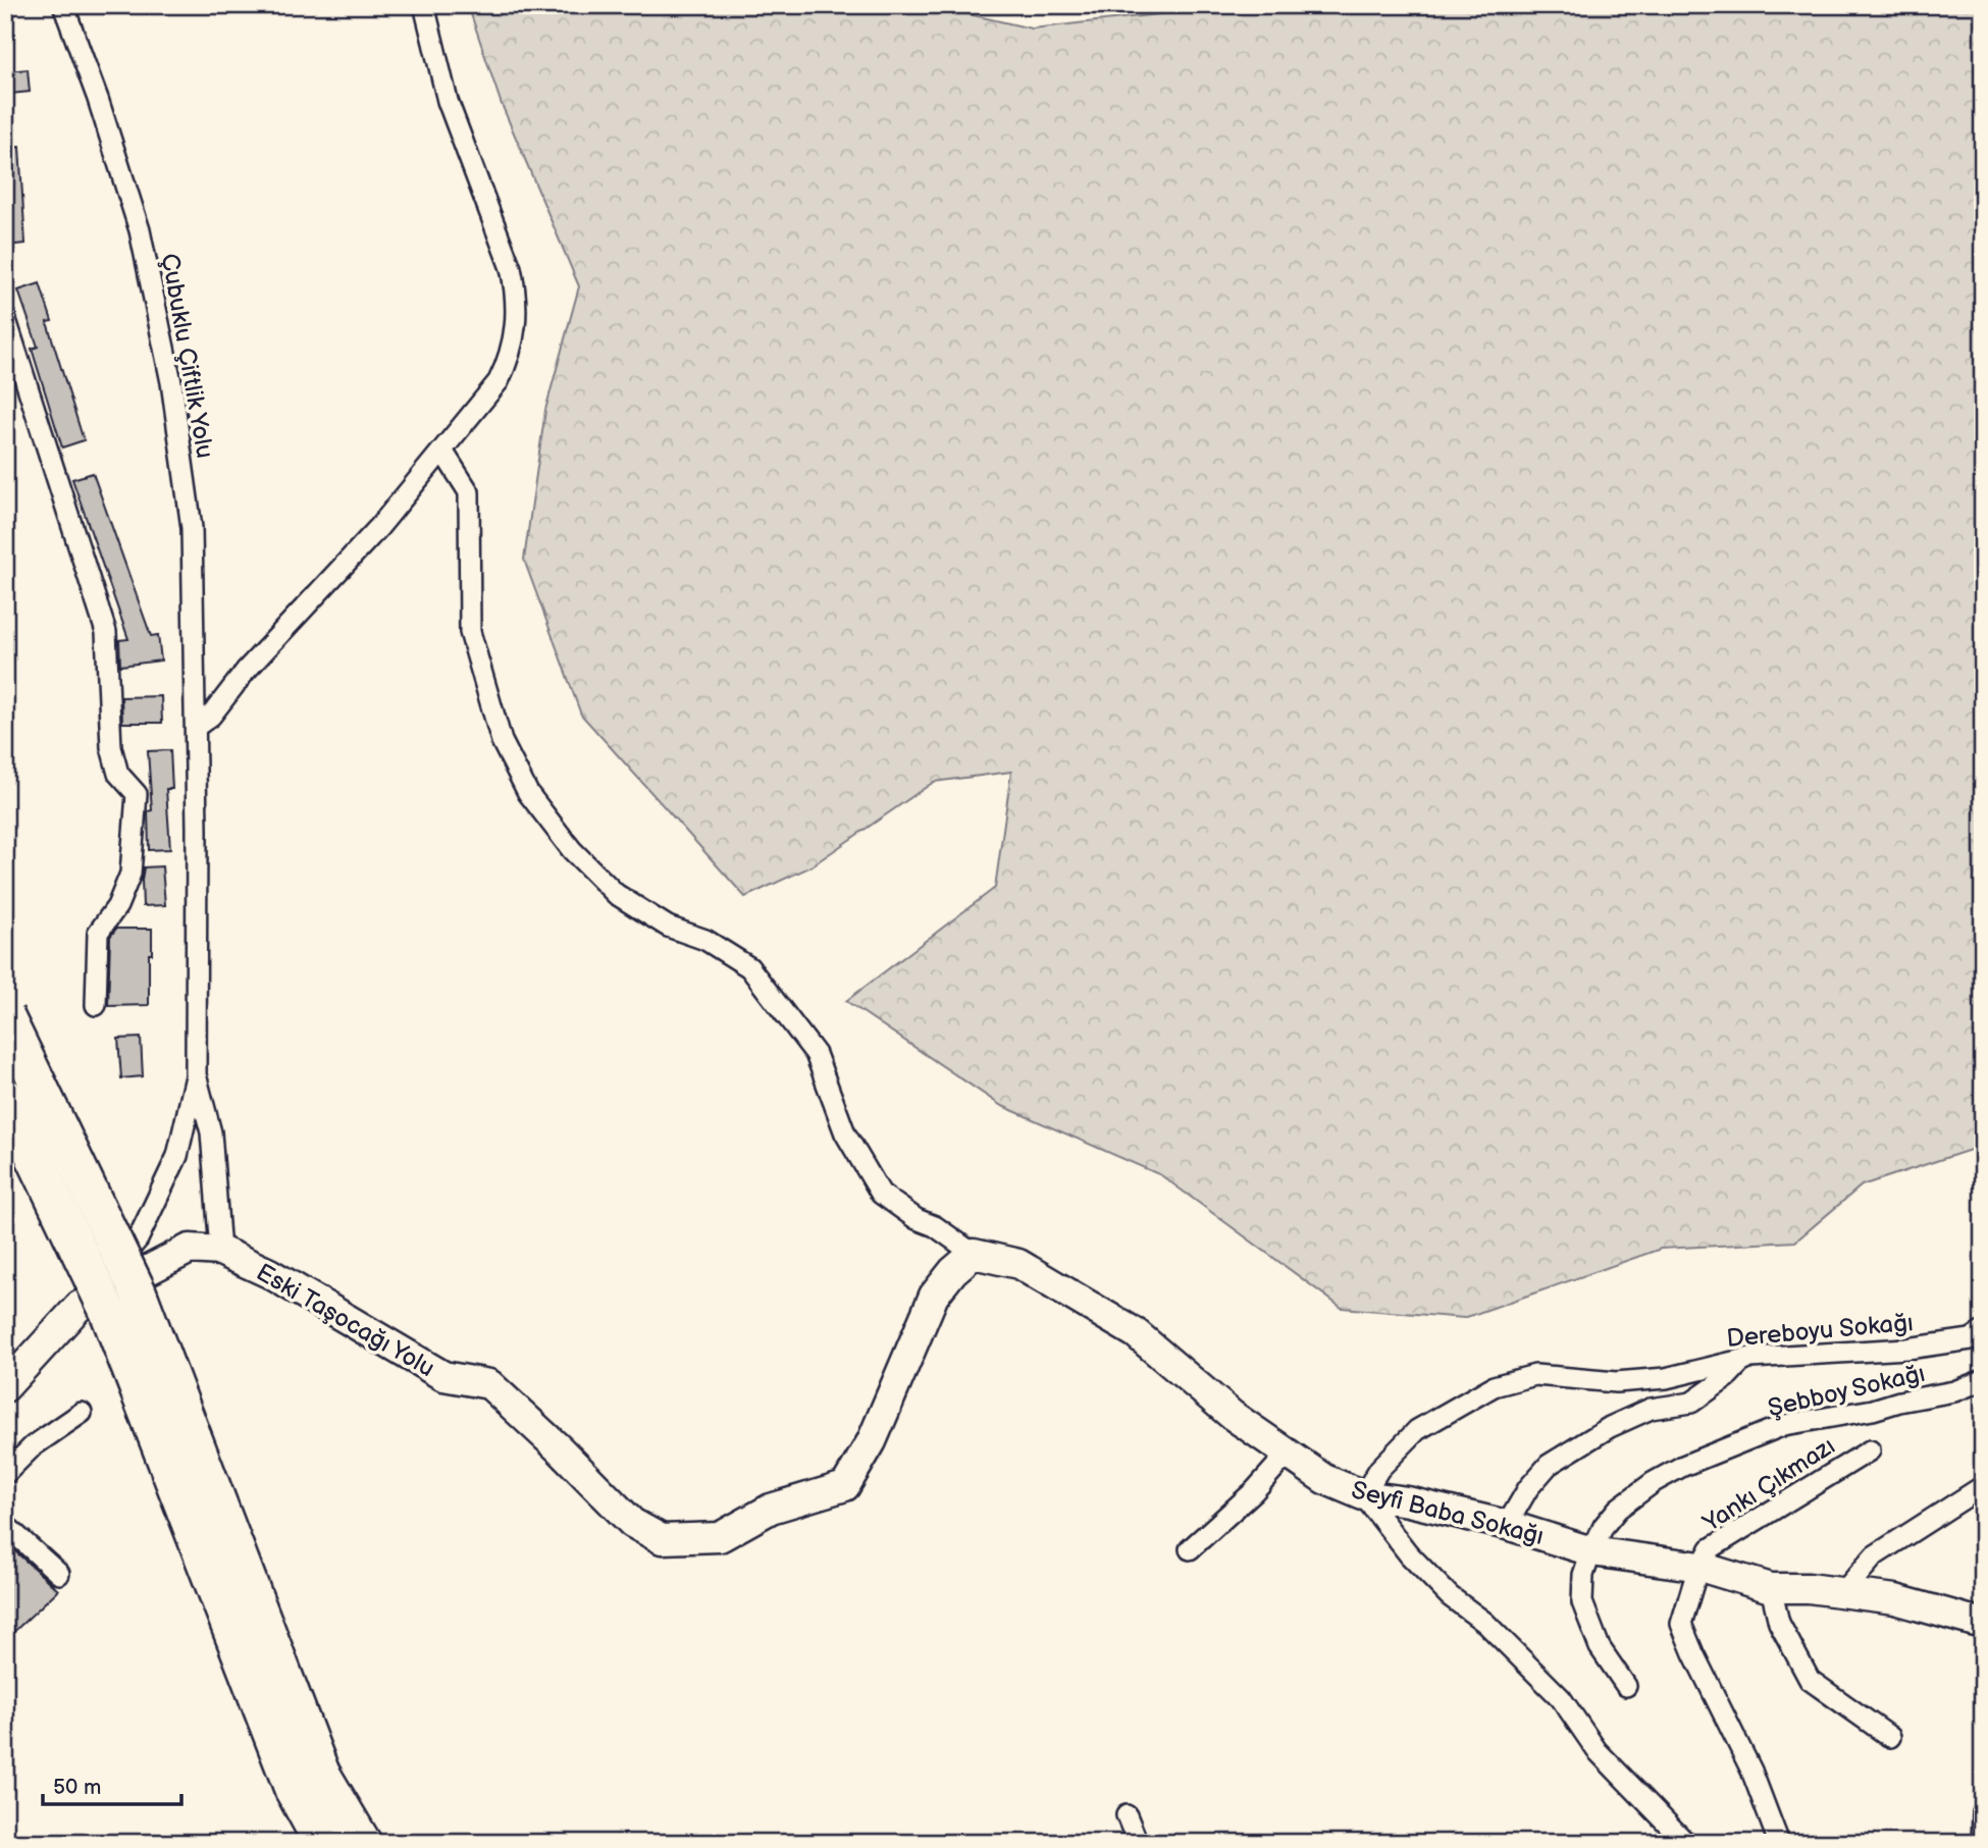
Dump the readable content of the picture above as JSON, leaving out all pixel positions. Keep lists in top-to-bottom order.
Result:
{
  "streets": {
    "street": [
      "Çubuklu Çiftlik Yolu",
      "Eski Taşocağı Yolu",
      "Dereboyu Sokağı",
      "Şebboy Sokağı",
      "Yankı Çıkmazı",
      "Seyfi Baba Sokağı"
    ]
  },
  "crossings": [
    ["Eski Taşocağı Yolu", "Seyfi Baba Sokağı"],
    ["Dereboyu Sokağı", "Seyfi Baba Sokağı"],
    ["Şebboy Sokağı", "Seyfi Baba Sokağı"],
    ["Yankı Çıkmazı", "Seyfi Baba Sokağı"]
  ],
  "scale_bar": "50 m"
}
